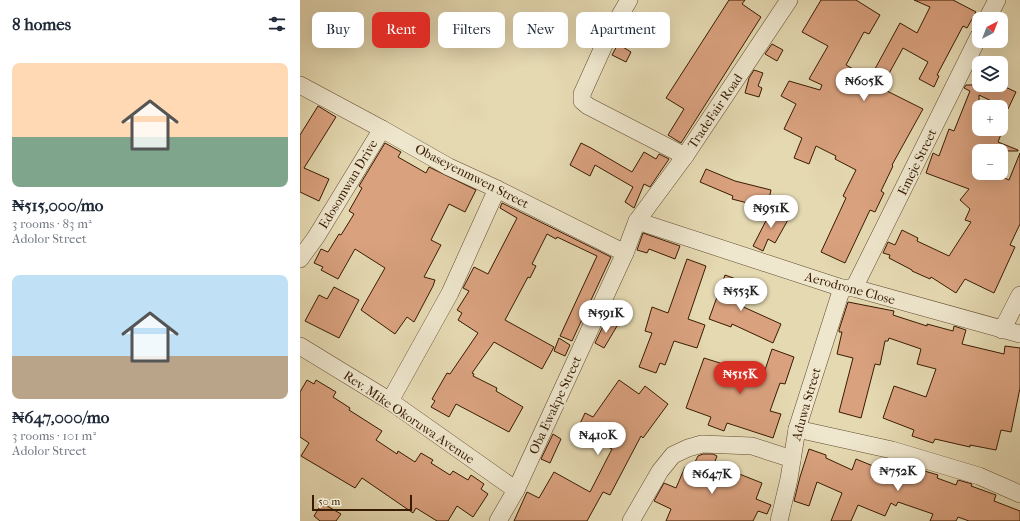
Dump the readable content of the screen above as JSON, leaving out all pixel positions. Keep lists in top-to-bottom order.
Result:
{
  "streets": {
    "street": [
      "TradeFair Road",
      "Emeje Street",
      "Obaseyenmwen Street",
      "Edosomwan Drive",
      "Aerodrone Close",
      "Aduwa Street",
      "Oba Ewakpe Street",
      "Rev. Mike Okoruwa Avenue"
    ]
  },
  "crossings": [
    ["TradeFair Road", "Aerodrone Close"],
    ["TradeFair Road", "Oba Ewakpe Street"],
    ["Emeje Street", "Aerodrone Close"],
    ["Emeje Street", "Aduwa Street"],
    ["Obaseyenmwen Street", "Edosomwan Drive"],
    ["Obaseyenmwen Street", "Oba Ewakpe Street"],
    ["Aerodrone Close", "Aduwa Street"],
    ["Aerodrone Close", "Oba Ewakpe Street"],
    ["Oba Ewakpe Street", "Rev. Mike Okoruwa Avenue"]
  ],
  "scale_bar": "50 m",
  "north": "top right",
  "page": {
    "heading": "8 homes",
    "map_buttons": ["+", "−"],
    "chip": [
      "Buy",
      "Rent",
      "Filters",
      "New",
      "Apartment"
    ],
    "list": [
      {
        "name": "₦515,000/mo",
        "note": "3 rooms · 83 m² · Adolor Street"
      },
      {
        "name": "₦647,000/mo",
        "note": "3 rooms · 101 m² · Adolor Street"
      }
    ],
    "price": [
      "₦605K",
      "₦951K",
      "₦553K",
      "₦591K",
      "₦515K",
      "₦410K",
      "₦752K",
      "₦647K"
    ],
    "scale": "50 m"
  }
}
